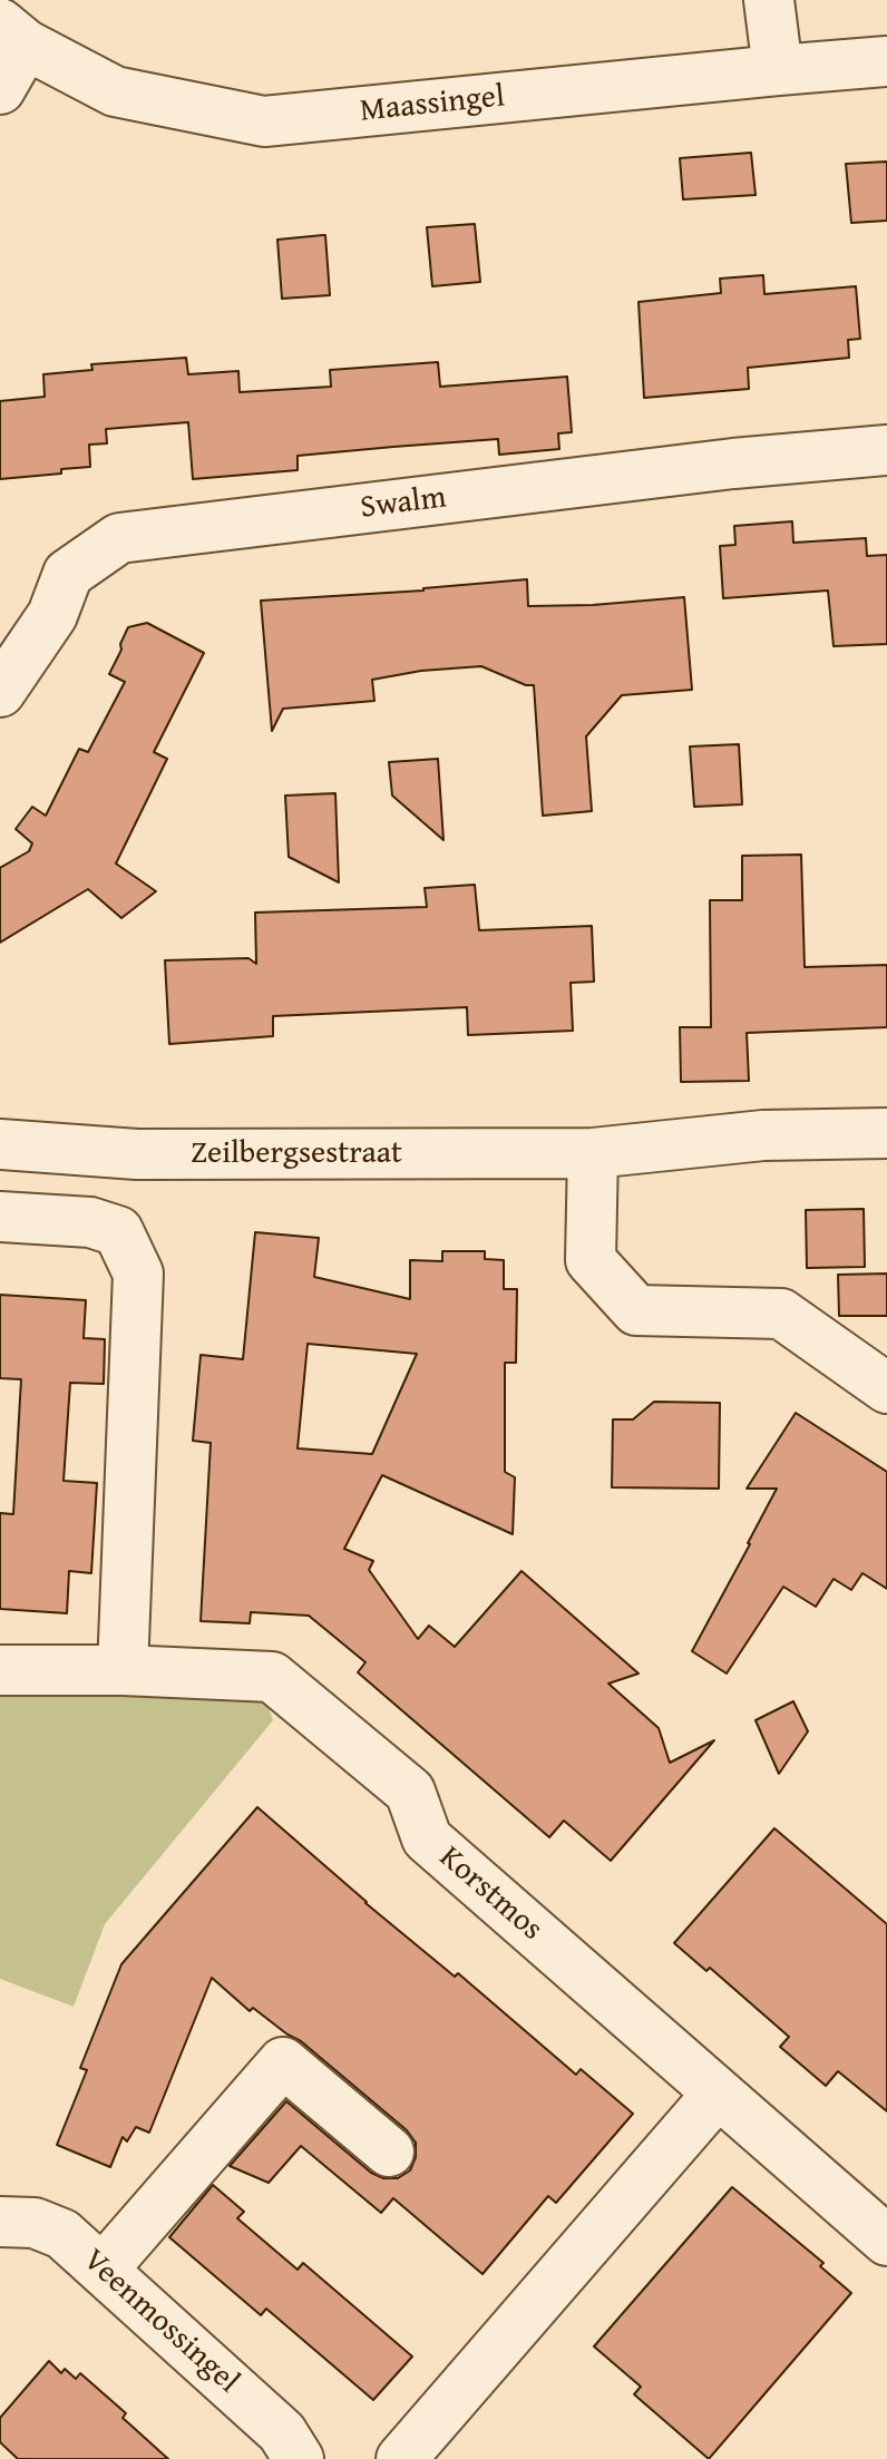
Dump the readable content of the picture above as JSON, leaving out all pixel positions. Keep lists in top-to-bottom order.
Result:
{
  "streets": {
    "street": [
      "Maassingel",
      "Swalm",
      "Zeilbergsestraat",
      "Korstmos",
      "Veenmossingel"
    ]
  }
}
